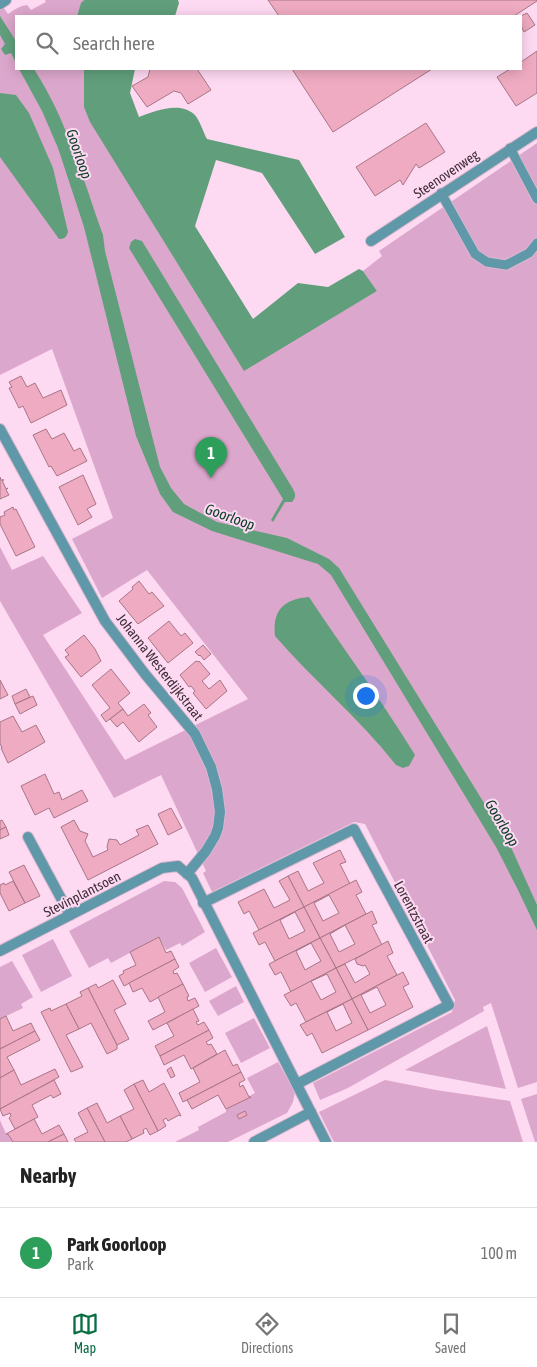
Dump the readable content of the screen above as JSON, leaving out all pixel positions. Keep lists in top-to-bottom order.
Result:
{
  "streets": {
    "street": [
      "Steenovenweg",
      "Johanna Westerdijkstraat",
      "Stevinplantsoen",
      "Lorentzstraat"
    ]
  },
  "crossings": [
    ["Johanna Westerdijkstraat", "Stevinplantsoen"]
  ],
  "water": ["Goorloop"],
  "page": {
    "search": "Search here",
    "pins": "1",
    "heading": "Nearby",
    "list": [
      {
        "mark": "1",
        "name": "Park Goorloop",
        "note": "Park",
        "value": "100 m"
      }
    ],
    "nav": ["Map", "Directions", "Saved"]
  }
}
